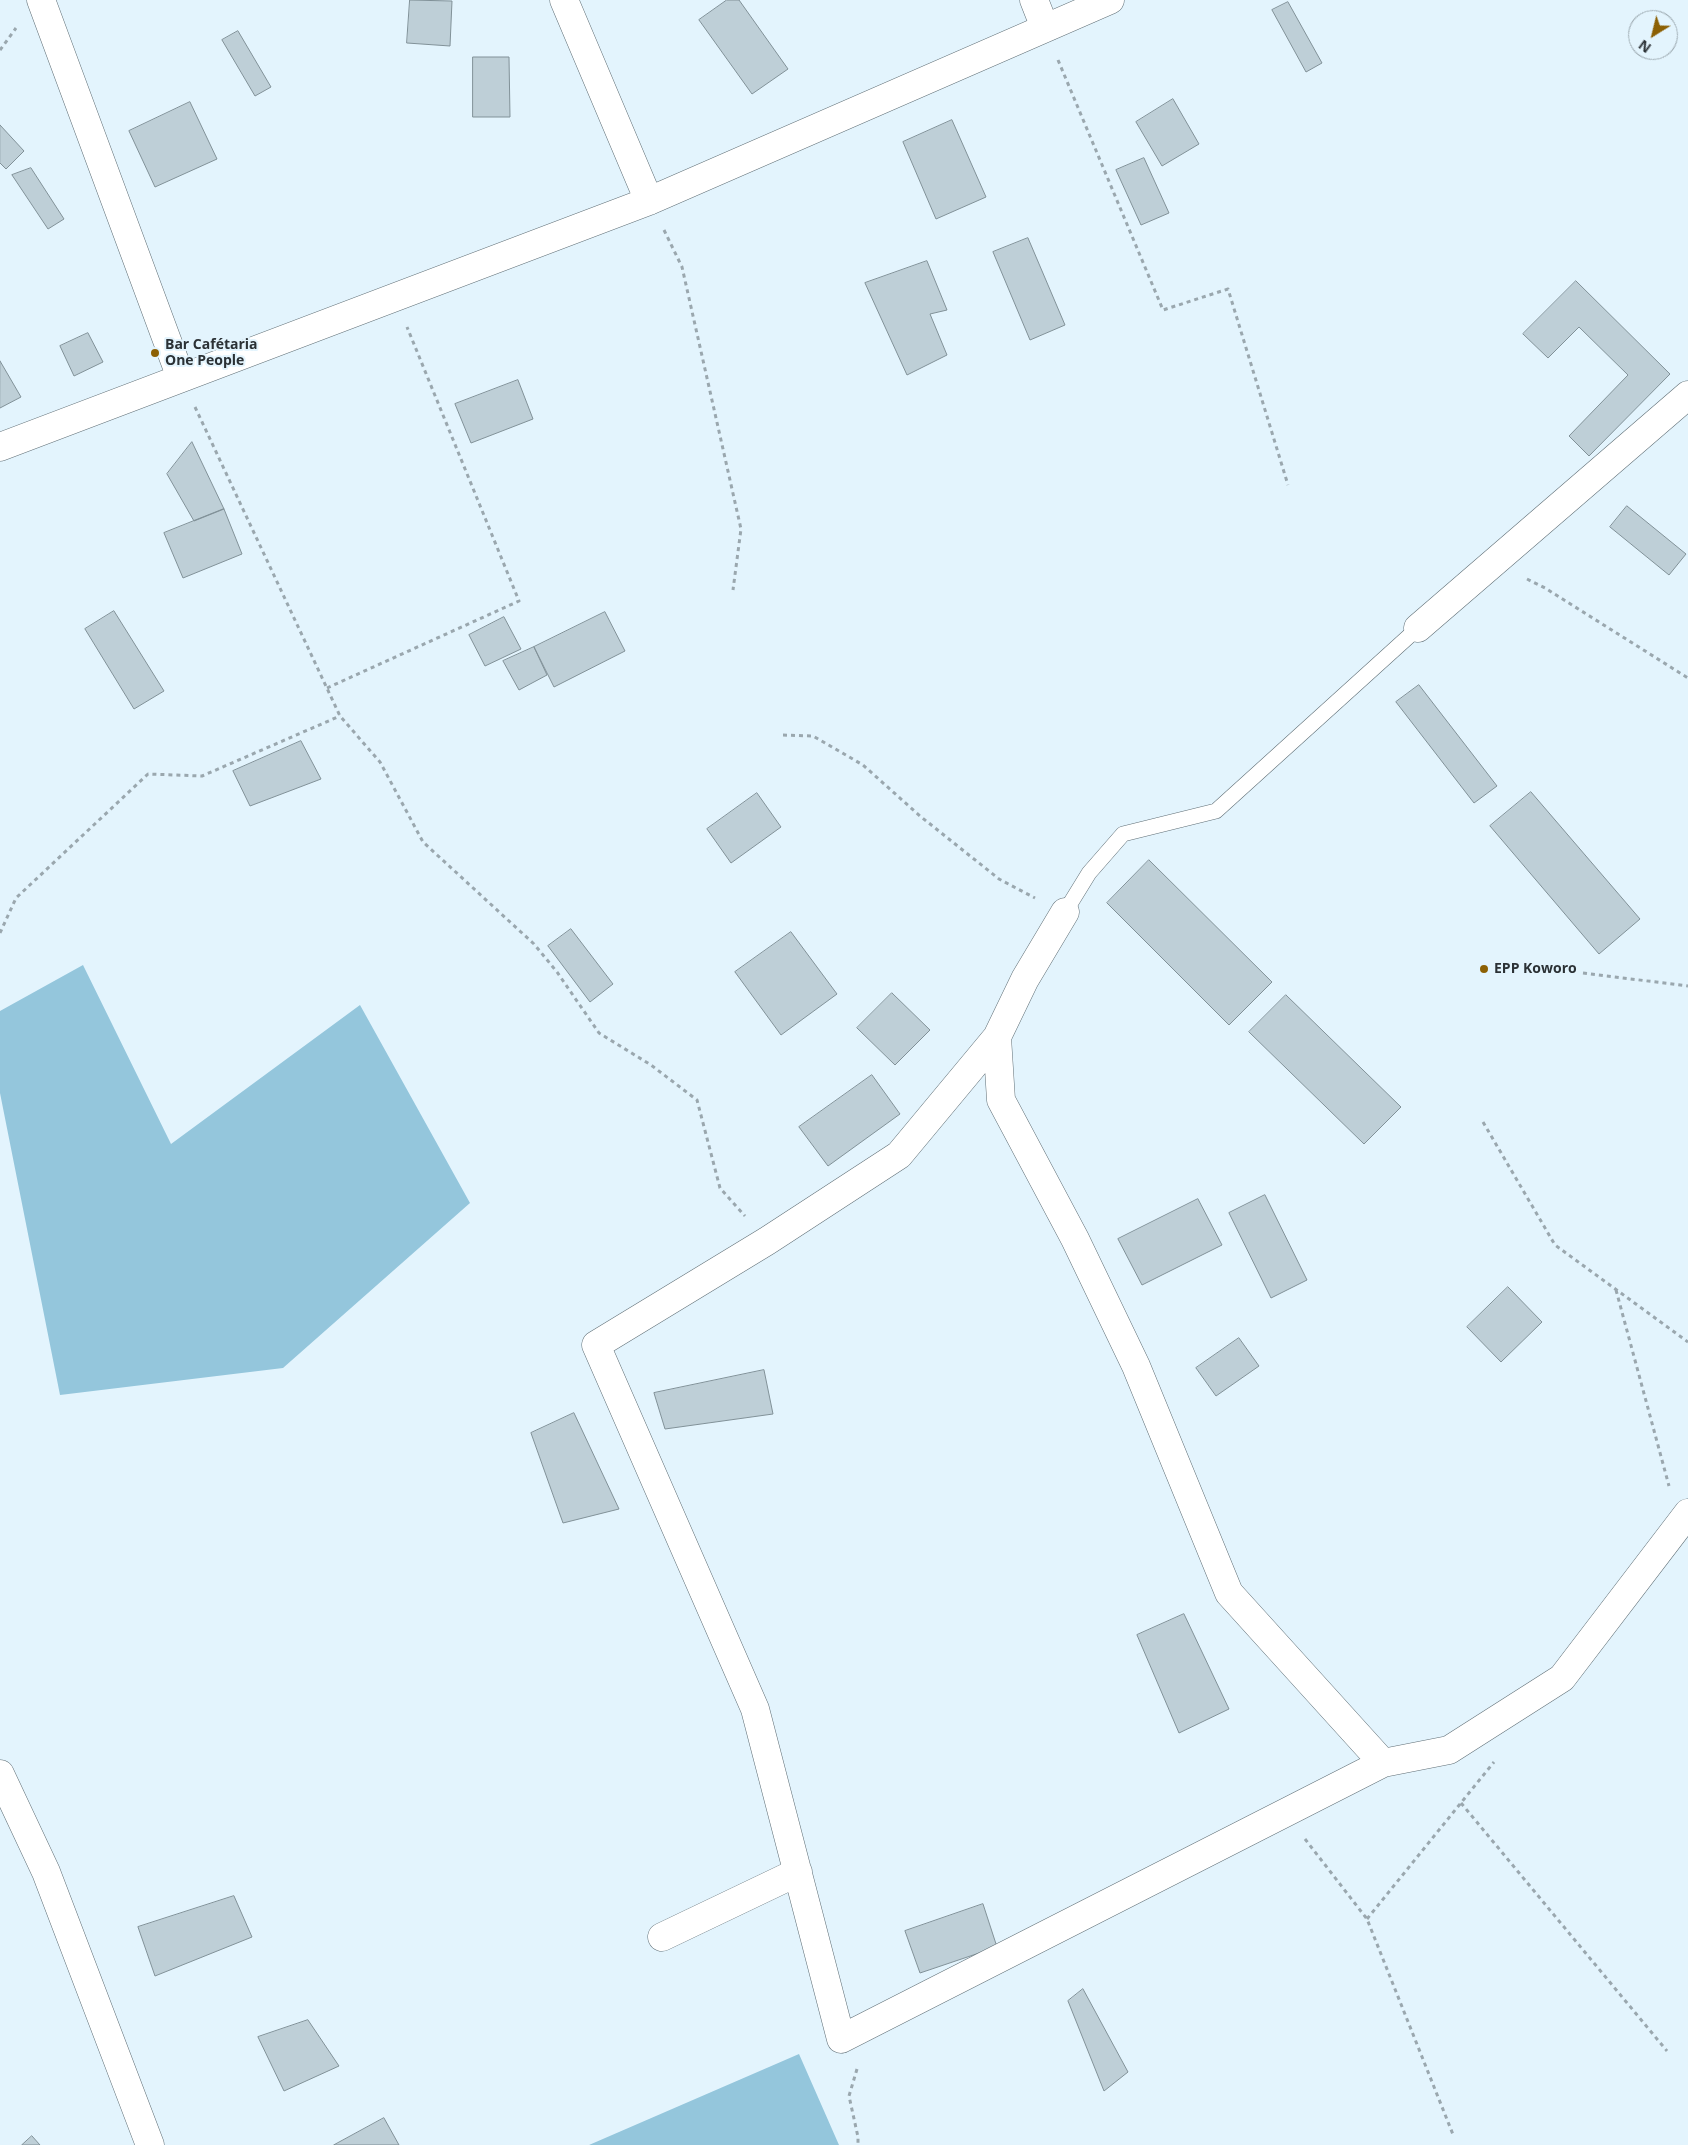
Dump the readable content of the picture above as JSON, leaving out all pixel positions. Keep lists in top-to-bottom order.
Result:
{
  "places": ["Bar Cafétaria One People", "EPP Koworo"],
  "north": "bottom left"
}
